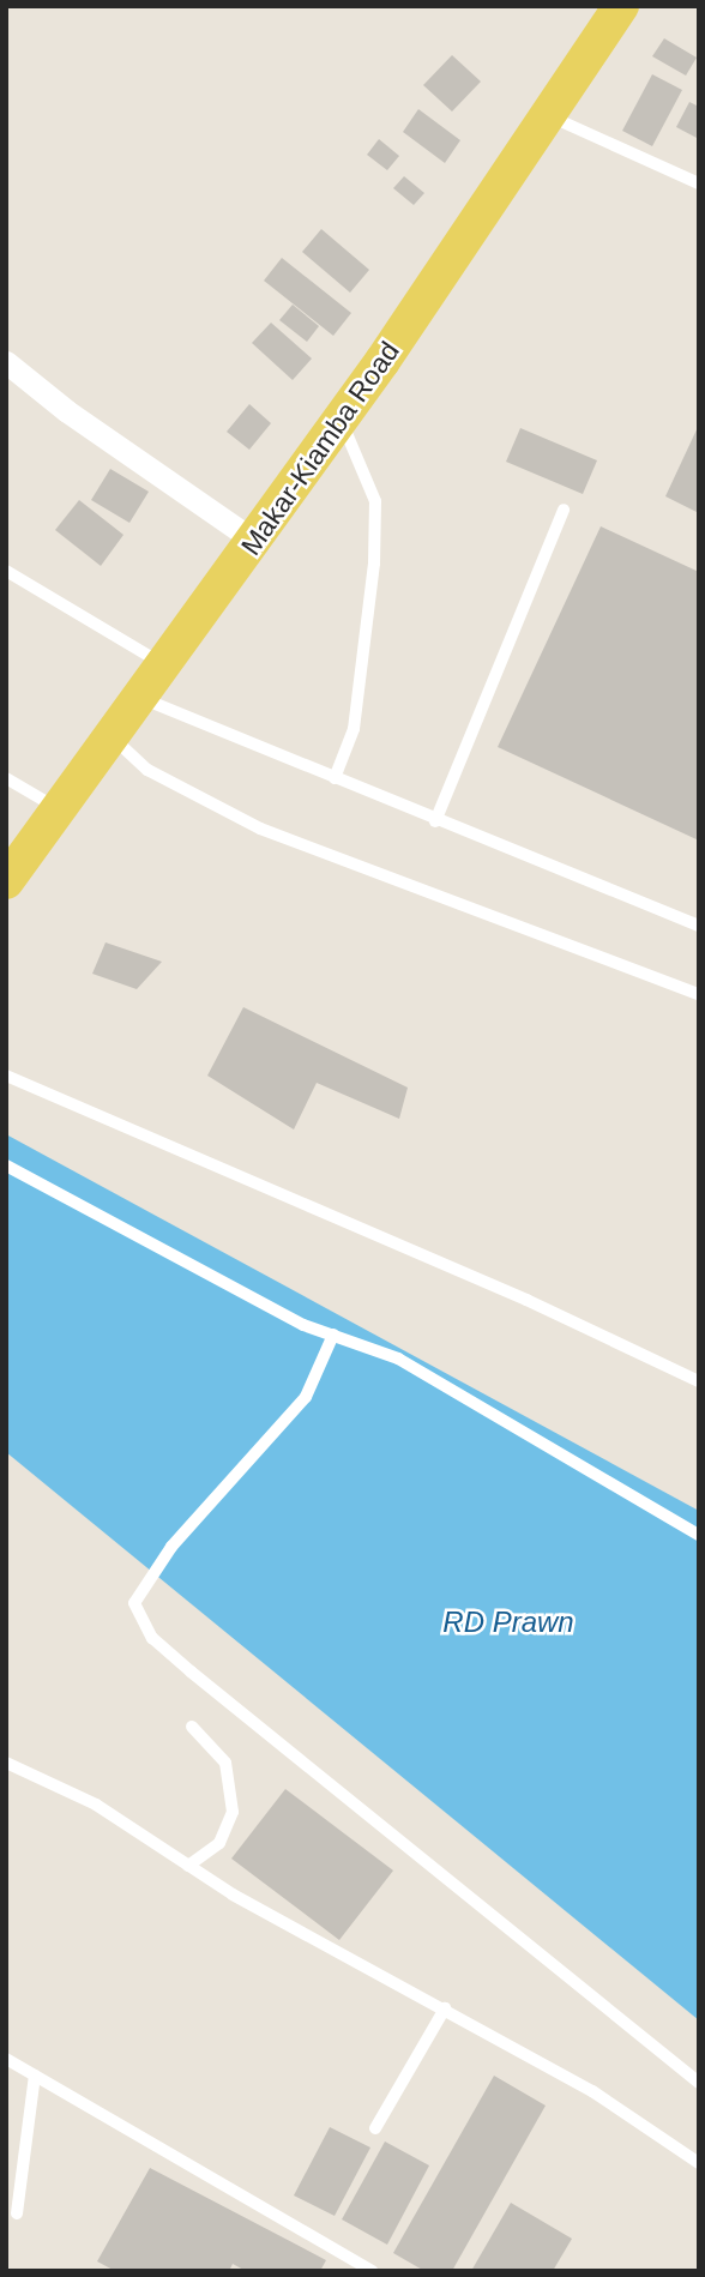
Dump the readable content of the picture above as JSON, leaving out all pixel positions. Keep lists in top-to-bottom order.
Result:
{
  "streets": {
    "main road": ["Makar-Kiamba Road"]
  },
  "water": ["RD Prawn"]
}
